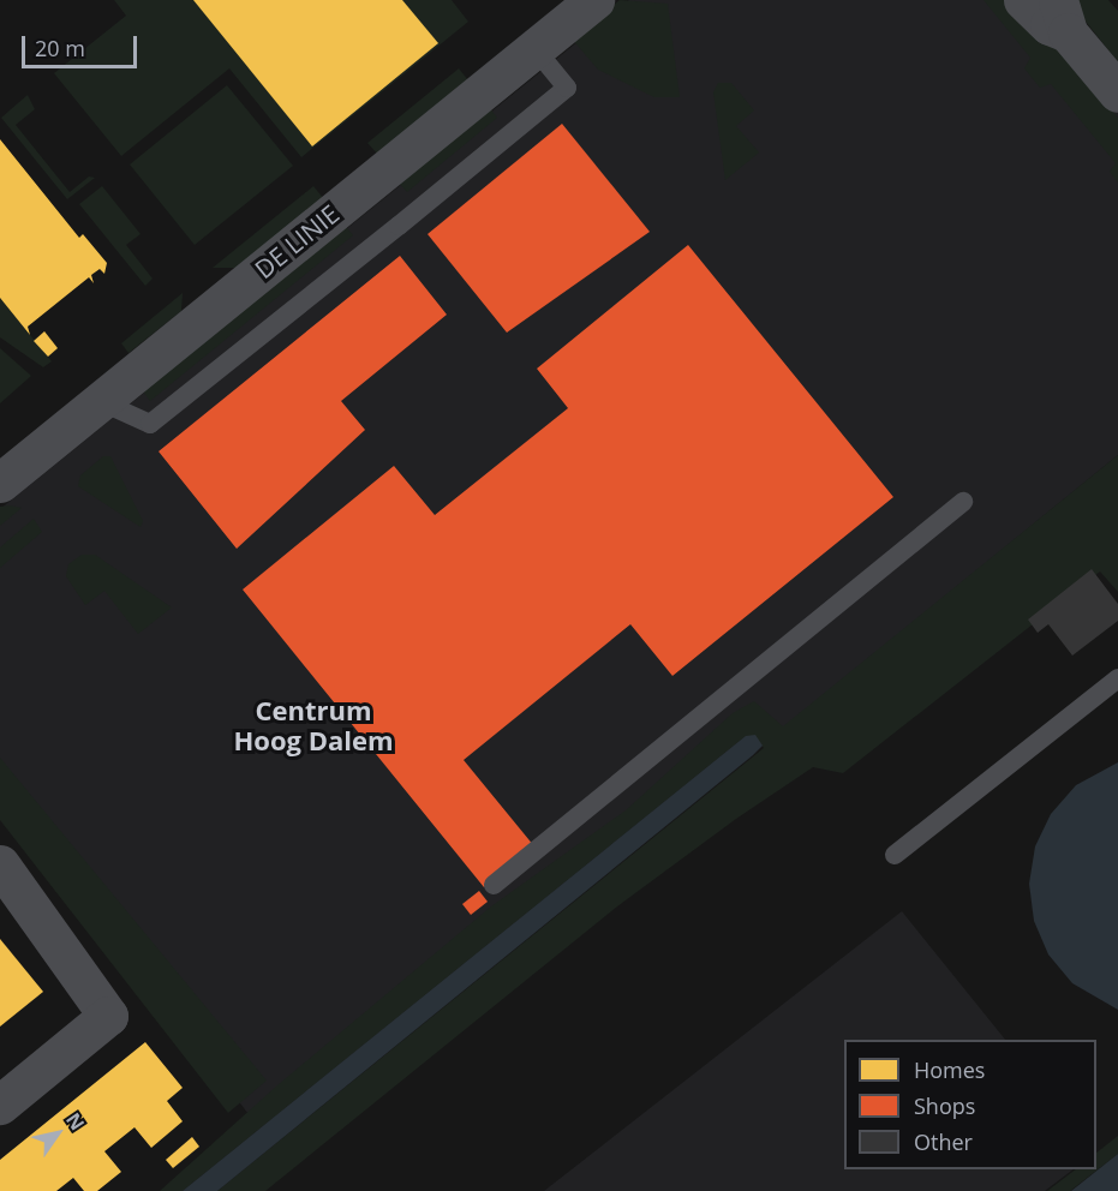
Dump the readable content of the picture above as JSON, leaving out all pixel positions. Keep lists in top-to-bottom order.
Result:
{
  "streets": {
    "street": ["DE LINIE"]
  },
  "districts": ["Centrum Hoog Dalem"],
  "legend": ["Homes", "Shops", "Other"],
  "scale_bar": "20 m",
  "north": "top right"
}
